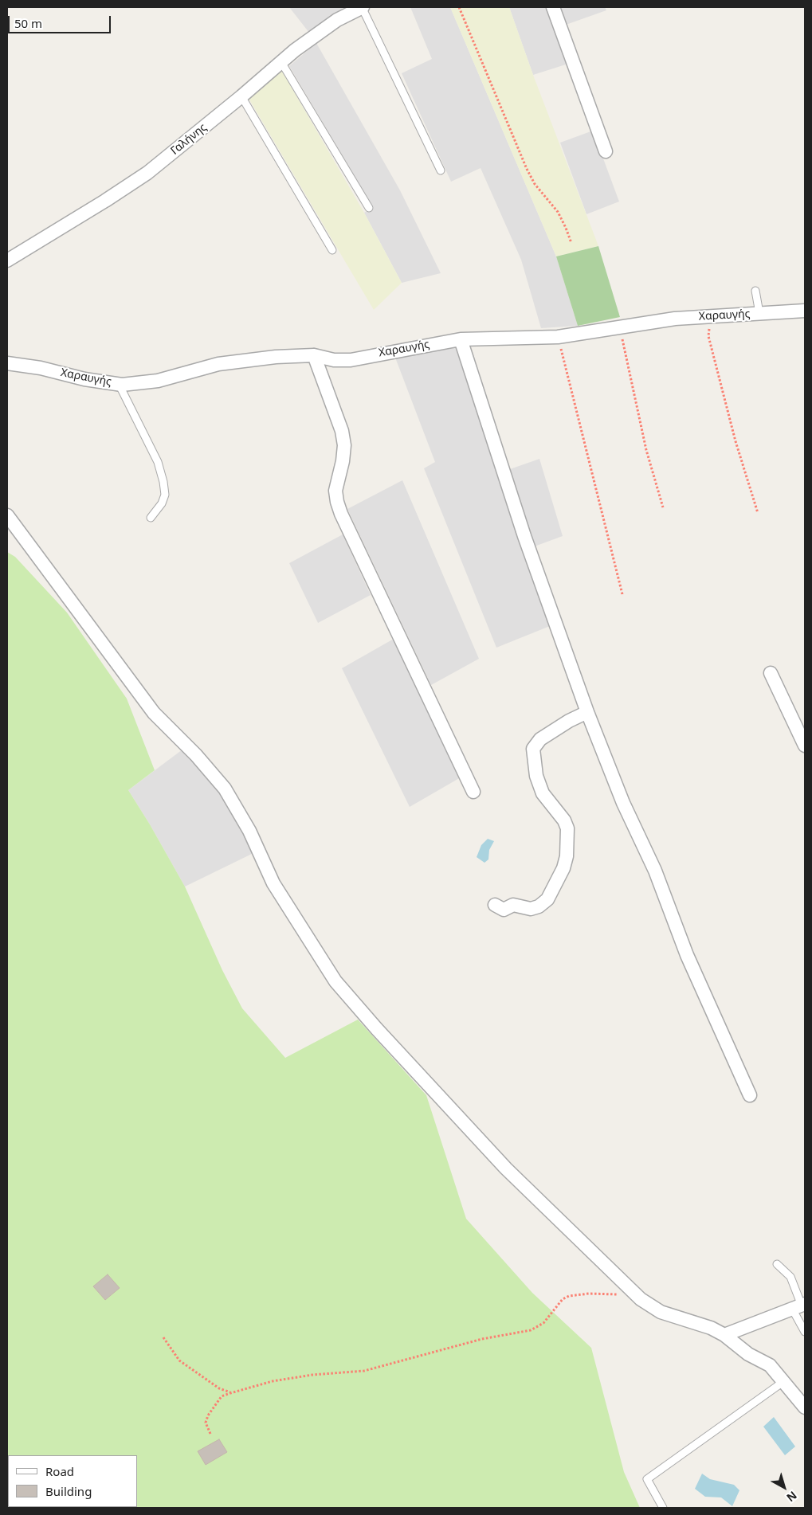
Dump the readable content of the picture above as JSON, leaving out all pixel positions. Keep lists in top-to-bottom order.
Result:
{
  "streets": {
    "street": ["Γαλήνης", "Χαραυγής"]
  },
  "legend": ["Road", "Building"],
  "scale_bar": "50 m",
  "north": "bottom right"
}
